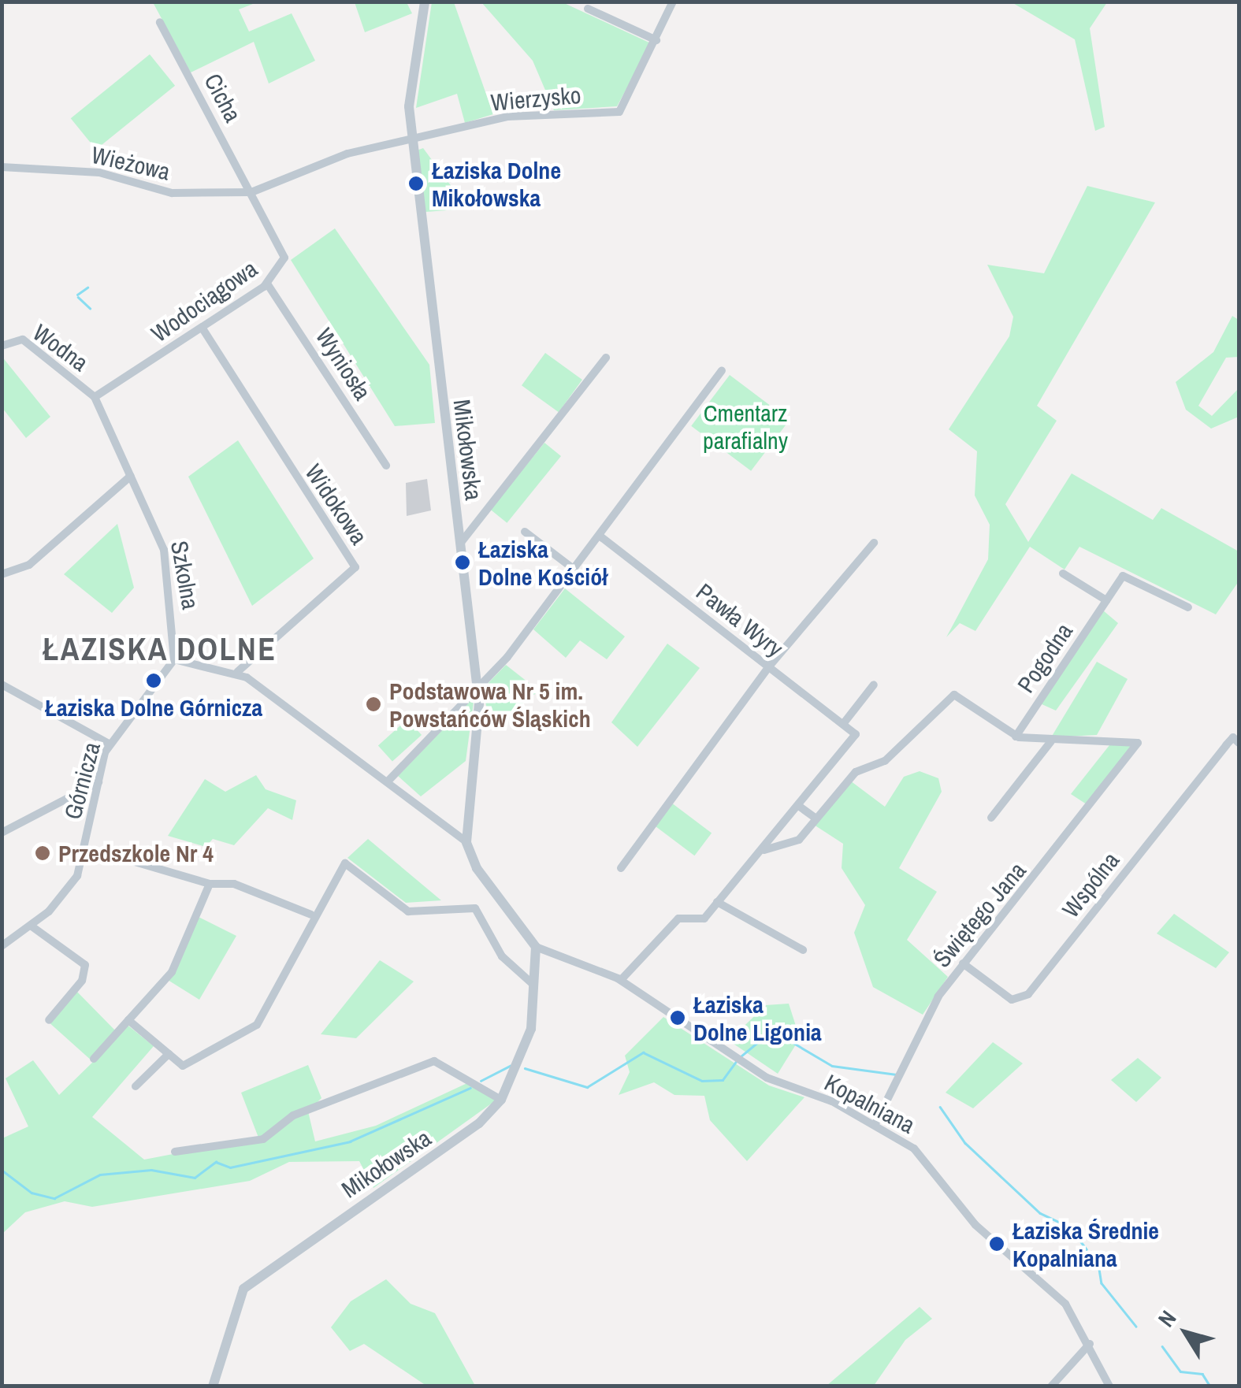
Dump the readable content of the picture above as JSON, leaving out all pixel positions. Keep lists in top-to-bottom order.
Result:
{
  "streets": {
    "street": [
      "Cicha",
      "Wierzysko",
      "Wieżowa",
      "Wodociągowa",
      "Wodna",
      "Wyniosła",
      "Mikołowska",
      "Widokowa",
      "Szkolna",
      "Pawła Wyry",
      "Pogodna",
      "Górnicza",
      "Wspólna",
      "Świętego Jana",
      "Kopalniana"
    ]
  },
  "crossings": [
    ["Cicha", "Wieżowa"],
    ["Cicha", "Wodociągowa"],
    ["Wierzysko", "Mikołowska"],
    ["Wieżowa", "Wodociągowa"],
    ["Wodociągowa", "Wodna"],
    ["Wodociągowa", "Wyniosła"],
    ["Wodociągowa", "Widokowa"],
    ["Wodociągowa", "Szkolna"],
    ["Wodna", "Szkolna"],
    ["Mikołowska", "Kopalniana"],
    ["Szkolna", "Górnicza"],
    ["Wspólna", "Świętego Jana"],
    ["Świętego Jana", "Kopalniana"]
  ],
  "districts": ["ŁAZISKA DOLNE"],
  "parks": ["Cmentarz parafialny"],
  "places": [
    "Łaziska Dolne Mikołowska",
    "Łaziska Dolne Kościół",
    "Łaziska Dolne Górnicza",
    "Podstawowa Nr 5 im. Powstańców Śląskich",
    "Przedszkole Nr 4",
    "Łaziska Dolne Ligonia",
    "Łaziska Średnie Kopalniana"
  ],
  "north": "top left"
}
